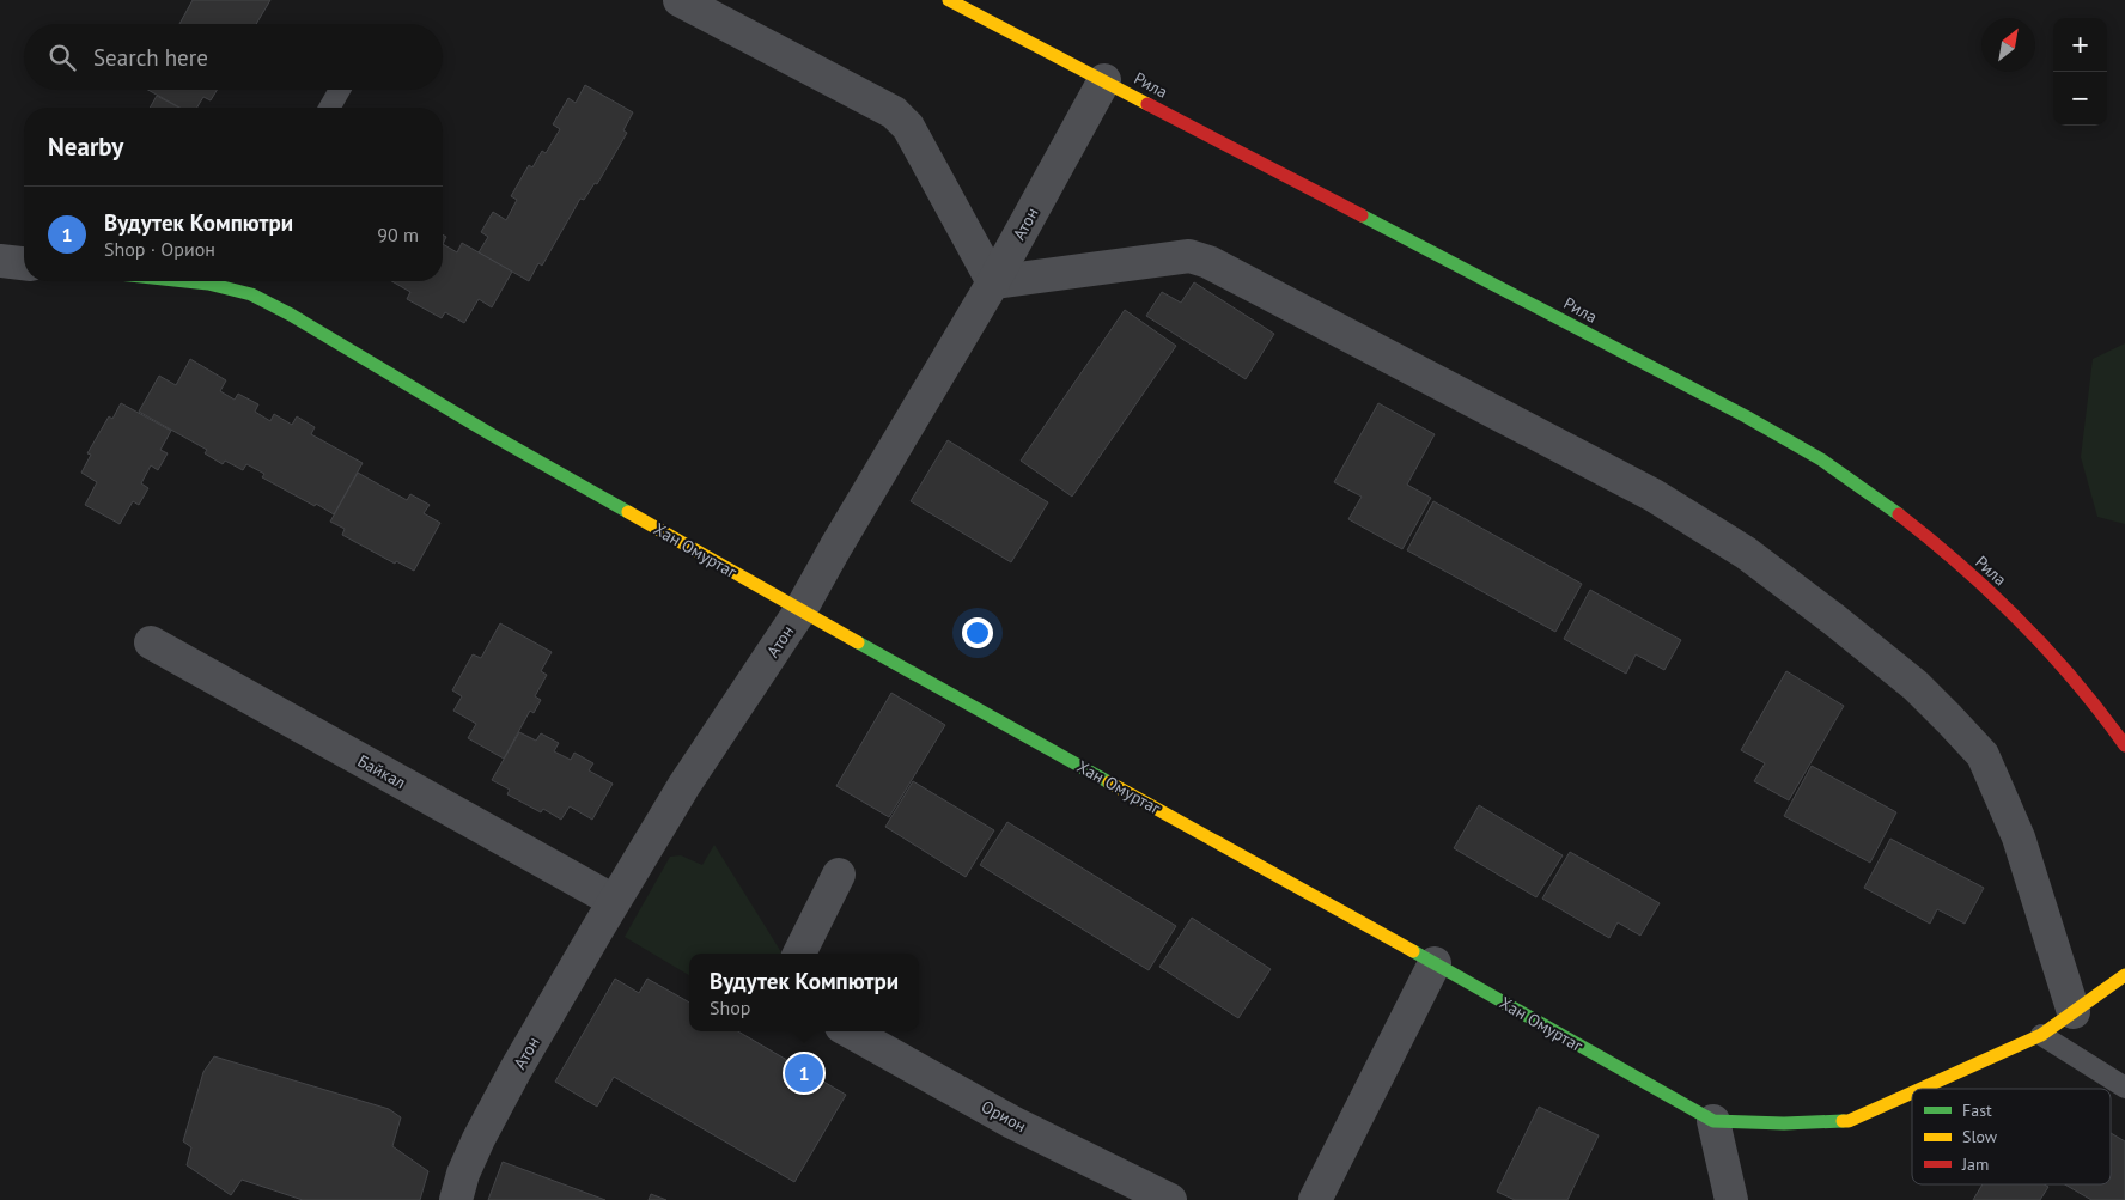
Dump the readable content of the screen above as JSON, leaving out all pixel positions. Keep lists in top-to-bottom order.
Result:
{
  "streets": {
    "street": [
      "Рила",
      "Атон",
      "Хан Омуртаг",
      "Байкал",
      "Орион"
    ]
  },
  "crossings": [
    ["Рила", "Атон"],
    ["Атон", "Хан Омуртаг"],
    ["Атон", "Байкал"]
  ],
  "legend": ["Fast", "Slow", "Jam"],
  "north": "top right",
  "page": {
    "map_buttons": ["+", "−"],
    "search": "Search here",
    "heading": "Nearby",
    "list": [
      {
        "mark": "1",
        "name": "Вудутек Компютри",
        "note": "Shop · Орион",
        "value": "90 m"
      }
    ],
    "popup": ["Вудутек Компютри", "Shop"],
    "pins": "1"
  }
}
